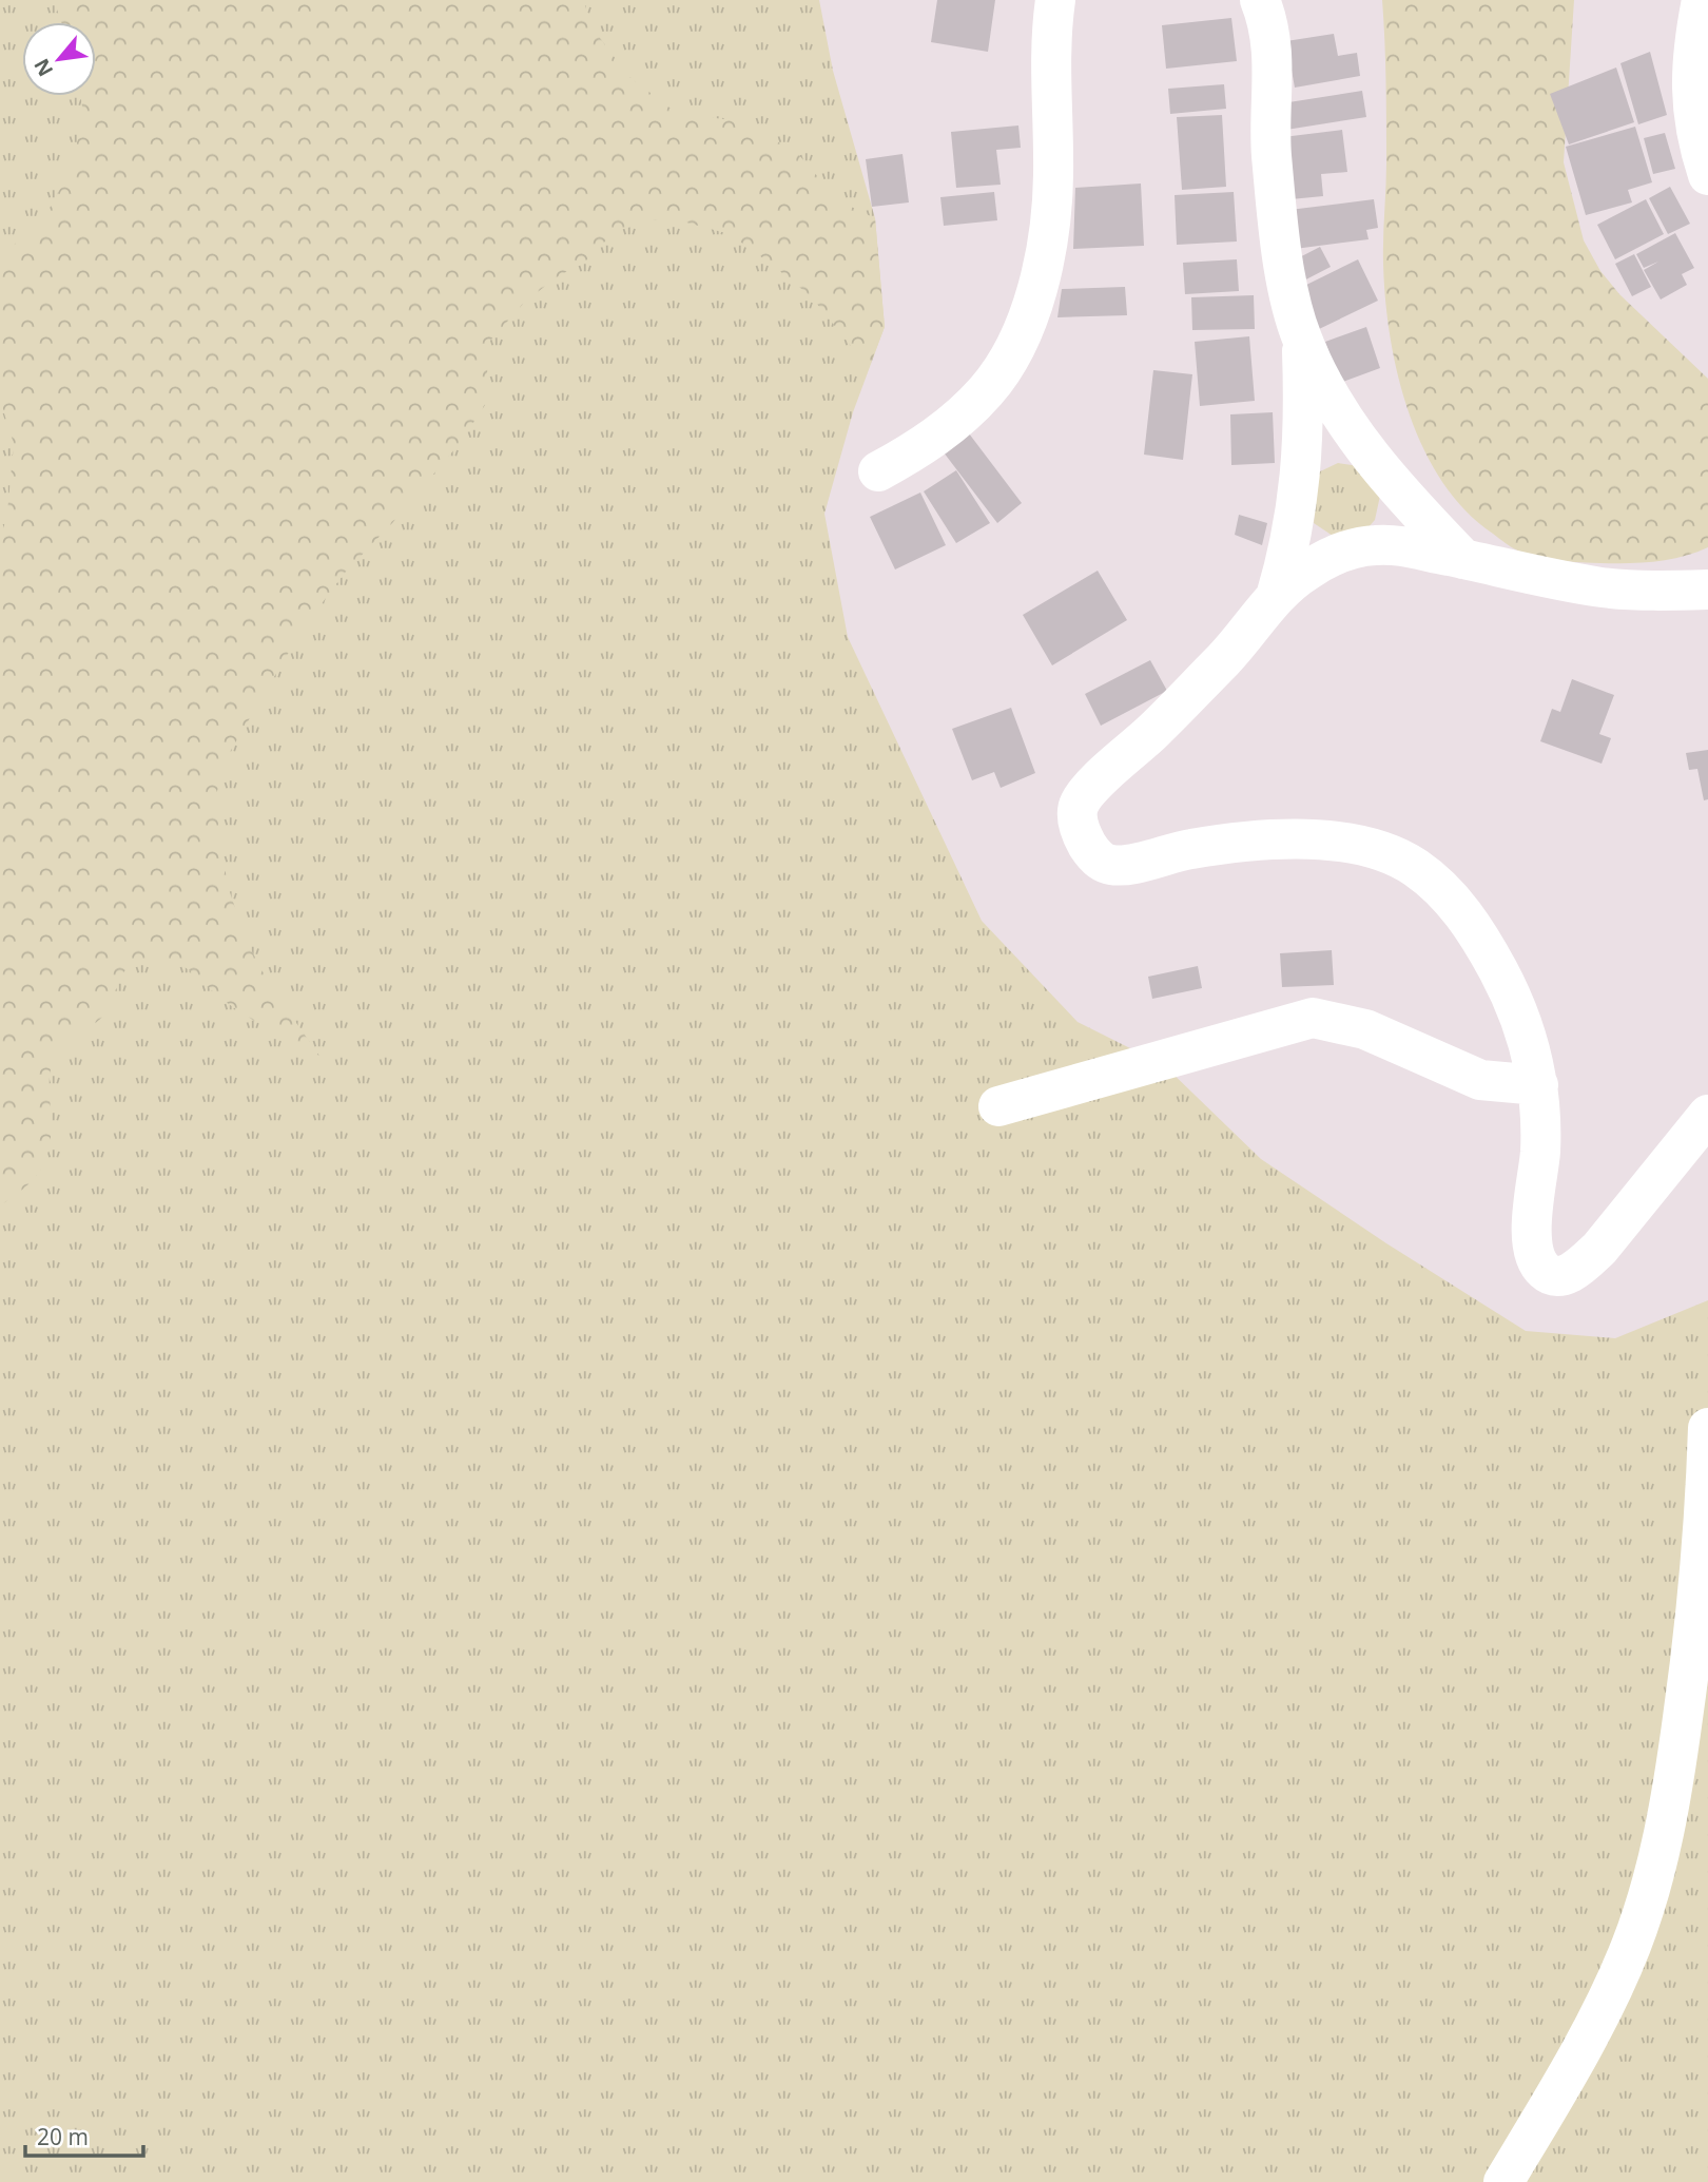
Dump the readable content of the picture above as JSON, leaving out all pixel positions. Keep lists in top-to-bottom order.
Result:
{
  "scale_bar": "20 m",
  "north": "bottom left"
}
